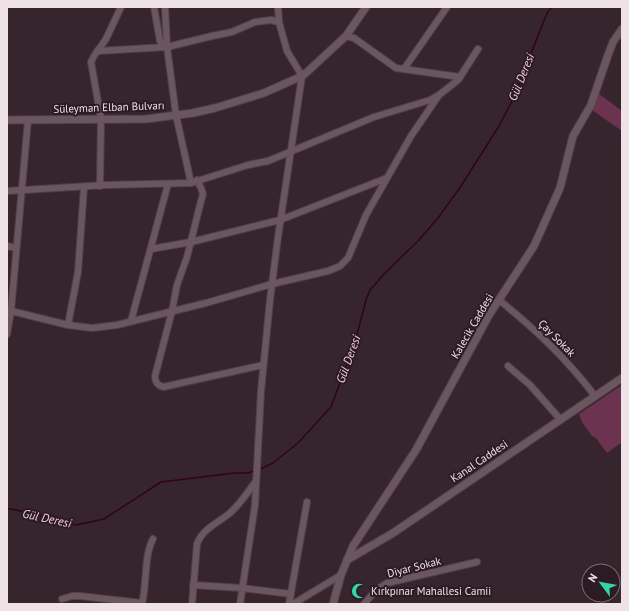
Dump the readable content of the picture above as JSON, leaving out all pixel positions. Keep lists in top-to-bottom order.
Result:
{
  "streets": {
    "street": [
      "Süleyman Elban Bulvarı",
      "Kalecik Caddesi",
      "Çay Sokak",
      "Kanal Caddesi",
      "Diyar Sokak"
    ]
  },
  "crossings": [
    ["Kalecik Caddesi", "Çay Sokak"],
    ["Kalecik Caddesi", "Kanal Caddesi"],
    ["Çay Sokak", "Kanal Caddesi"]
  ],
  "water": ["Gül Deresi"],
  "places": {
    "mosque": ["Kırkpınar Mahallesi Camii"]
  },
  "north": "top left"
}
